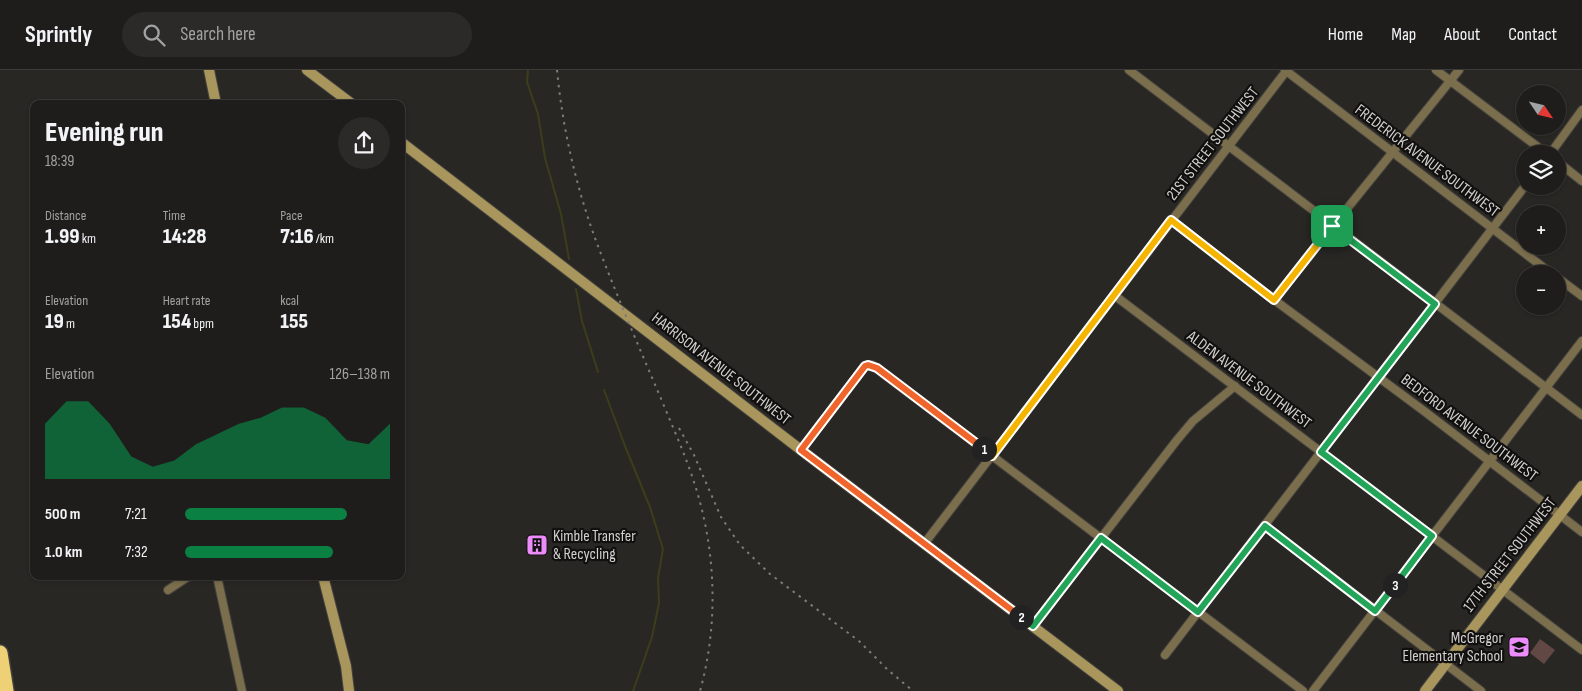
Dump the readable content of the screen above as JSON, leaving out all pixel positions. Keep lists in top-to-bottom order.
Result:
{
  "streets": {
    "street": [
      "21ST STREET SOUTHWEST",
      "FREDERICK AVENUE SOUTHWEST",
      "HARRISON AVENUE SOUTHWEST",
      "ALDEN AVENUE SOUTHWEST",
      "BEDFORD AVENUE SOUTHWEST",
      "17TH STREET SOUTHWEST"
    ]
  },
  "crossings": [
    ["21ST STREET SOUTHWEST", "FREDERICK AVENUE SOUTHWEST"],
    ["21ST STREET SOUTHWEST", "HARRISON AVENUE SOUTHWEST"],
    ["21ST STREET SOUTHWEST", "ALDEN AVENUE SOUTHWEST"],
    ["21ST STREET SOUTHWEST", "BEDFORD AVENUE SOUTHWEST"],
    ["ALDEN AVENUE SOUTHWEST", "17TH STREET SOUTHWEST"],
    ["BEDFORD AVENUE SOUTHWEST", "17TH STREET SOUTHWEST"]
  ],
  "places": {
    "building": ["Kimble Transfer & Recycling"],
    "school or university": ["McGregor Elementary School"]
  },
  "north": "bottom right",
  "page": {
    "header": "Sprintly",
    "search": "Search here",
    "nav": [
      "Home",
      "Map",
      "About",
      "Contact"
    ],
    "map_buttons": ["+", "−"],
    "heading": ["Evening run", "18:39"],
    "stats": [
      ["Distance", "1.99 km"],
      ["Time", "14:28"],
      ["Pace", "7:16 /km"],
      ["Elevation", "19 m"],
      ["Heart rate", "154 bpm"],
      ["kcal", "155"]
    ],
    "chart": ["Elevation", "126–138 m"],
    "pins": ["1", "3", "2"],
    "list": [
      {
        "name": "500 m",
        "note": "7:21"
      },
      {
        "name": "1.0 km",
        "note": "7:32"
      }
    ]
  }
}
